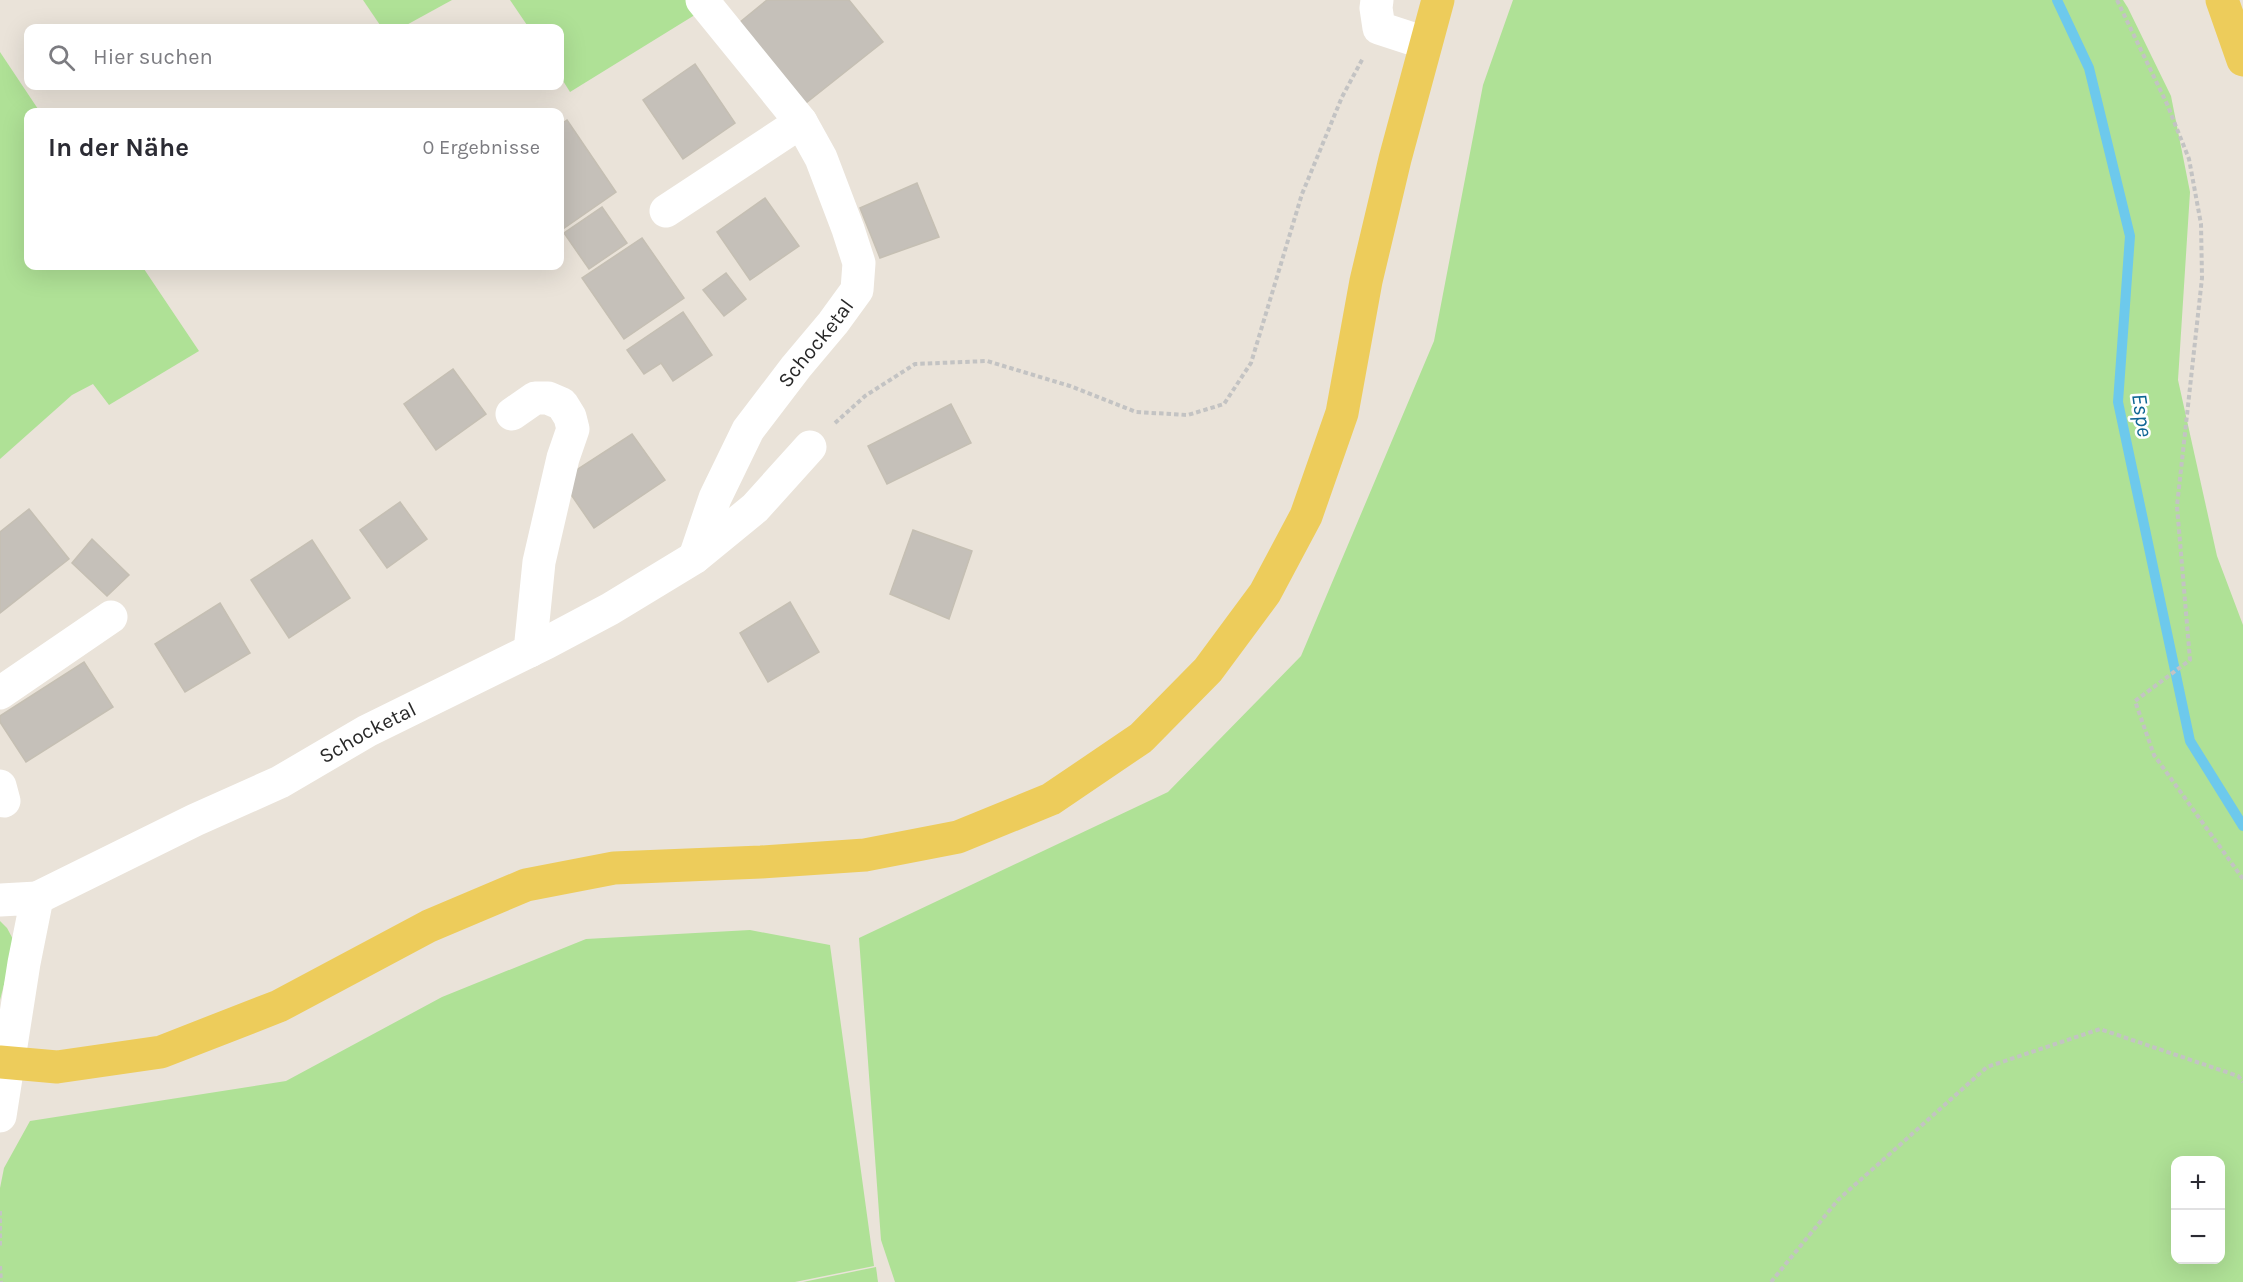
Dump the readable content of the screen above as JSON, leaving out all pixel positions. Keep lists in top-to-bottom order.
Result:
{
  "streets": {
    "street": ["Schocketal"]
  },
  "water": ["Espe"],
  "page": {
    "search": "Hier suchen",
    "heading": ["In der Nähe", "0 Ergebnisse"],
    "map_buttons": ["+", "−"]
  }
}
